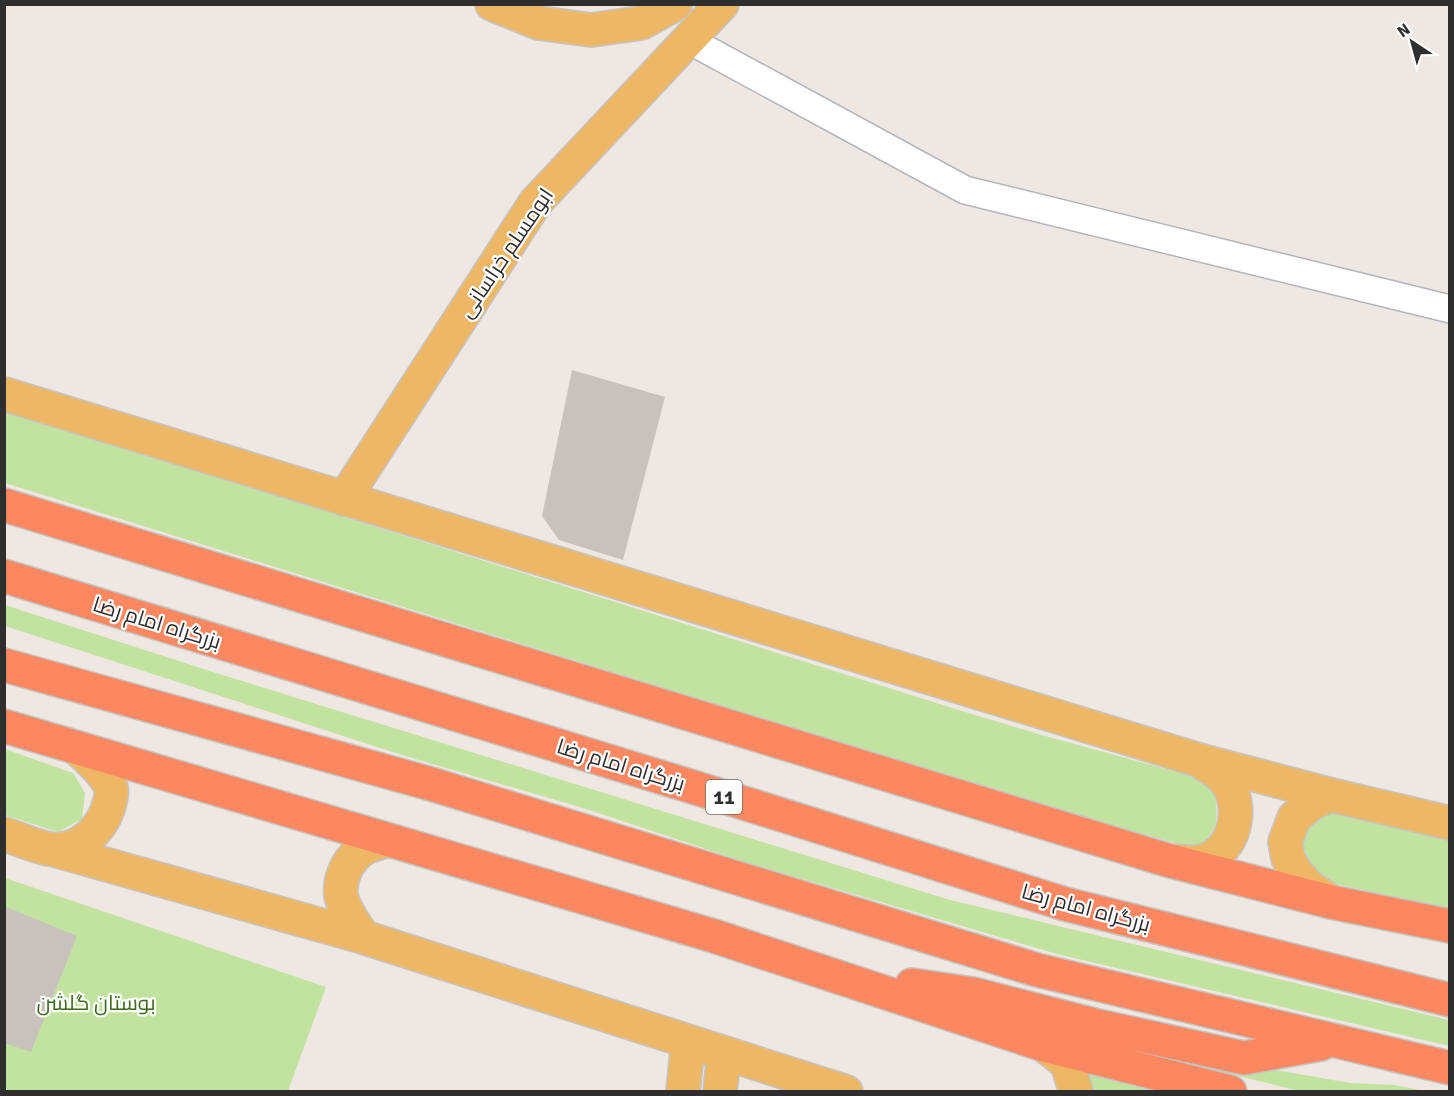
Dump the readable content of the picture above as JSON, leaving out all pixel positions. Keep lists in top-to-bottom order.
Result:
{
  "streets": {
    "highway": ["بزرگراه امام رضا", "11"],
    "main road": ["ابومسلم خراسانی"]
  },
  "parks": ["بوستان گلشن"],
  "north": "top left"
}
